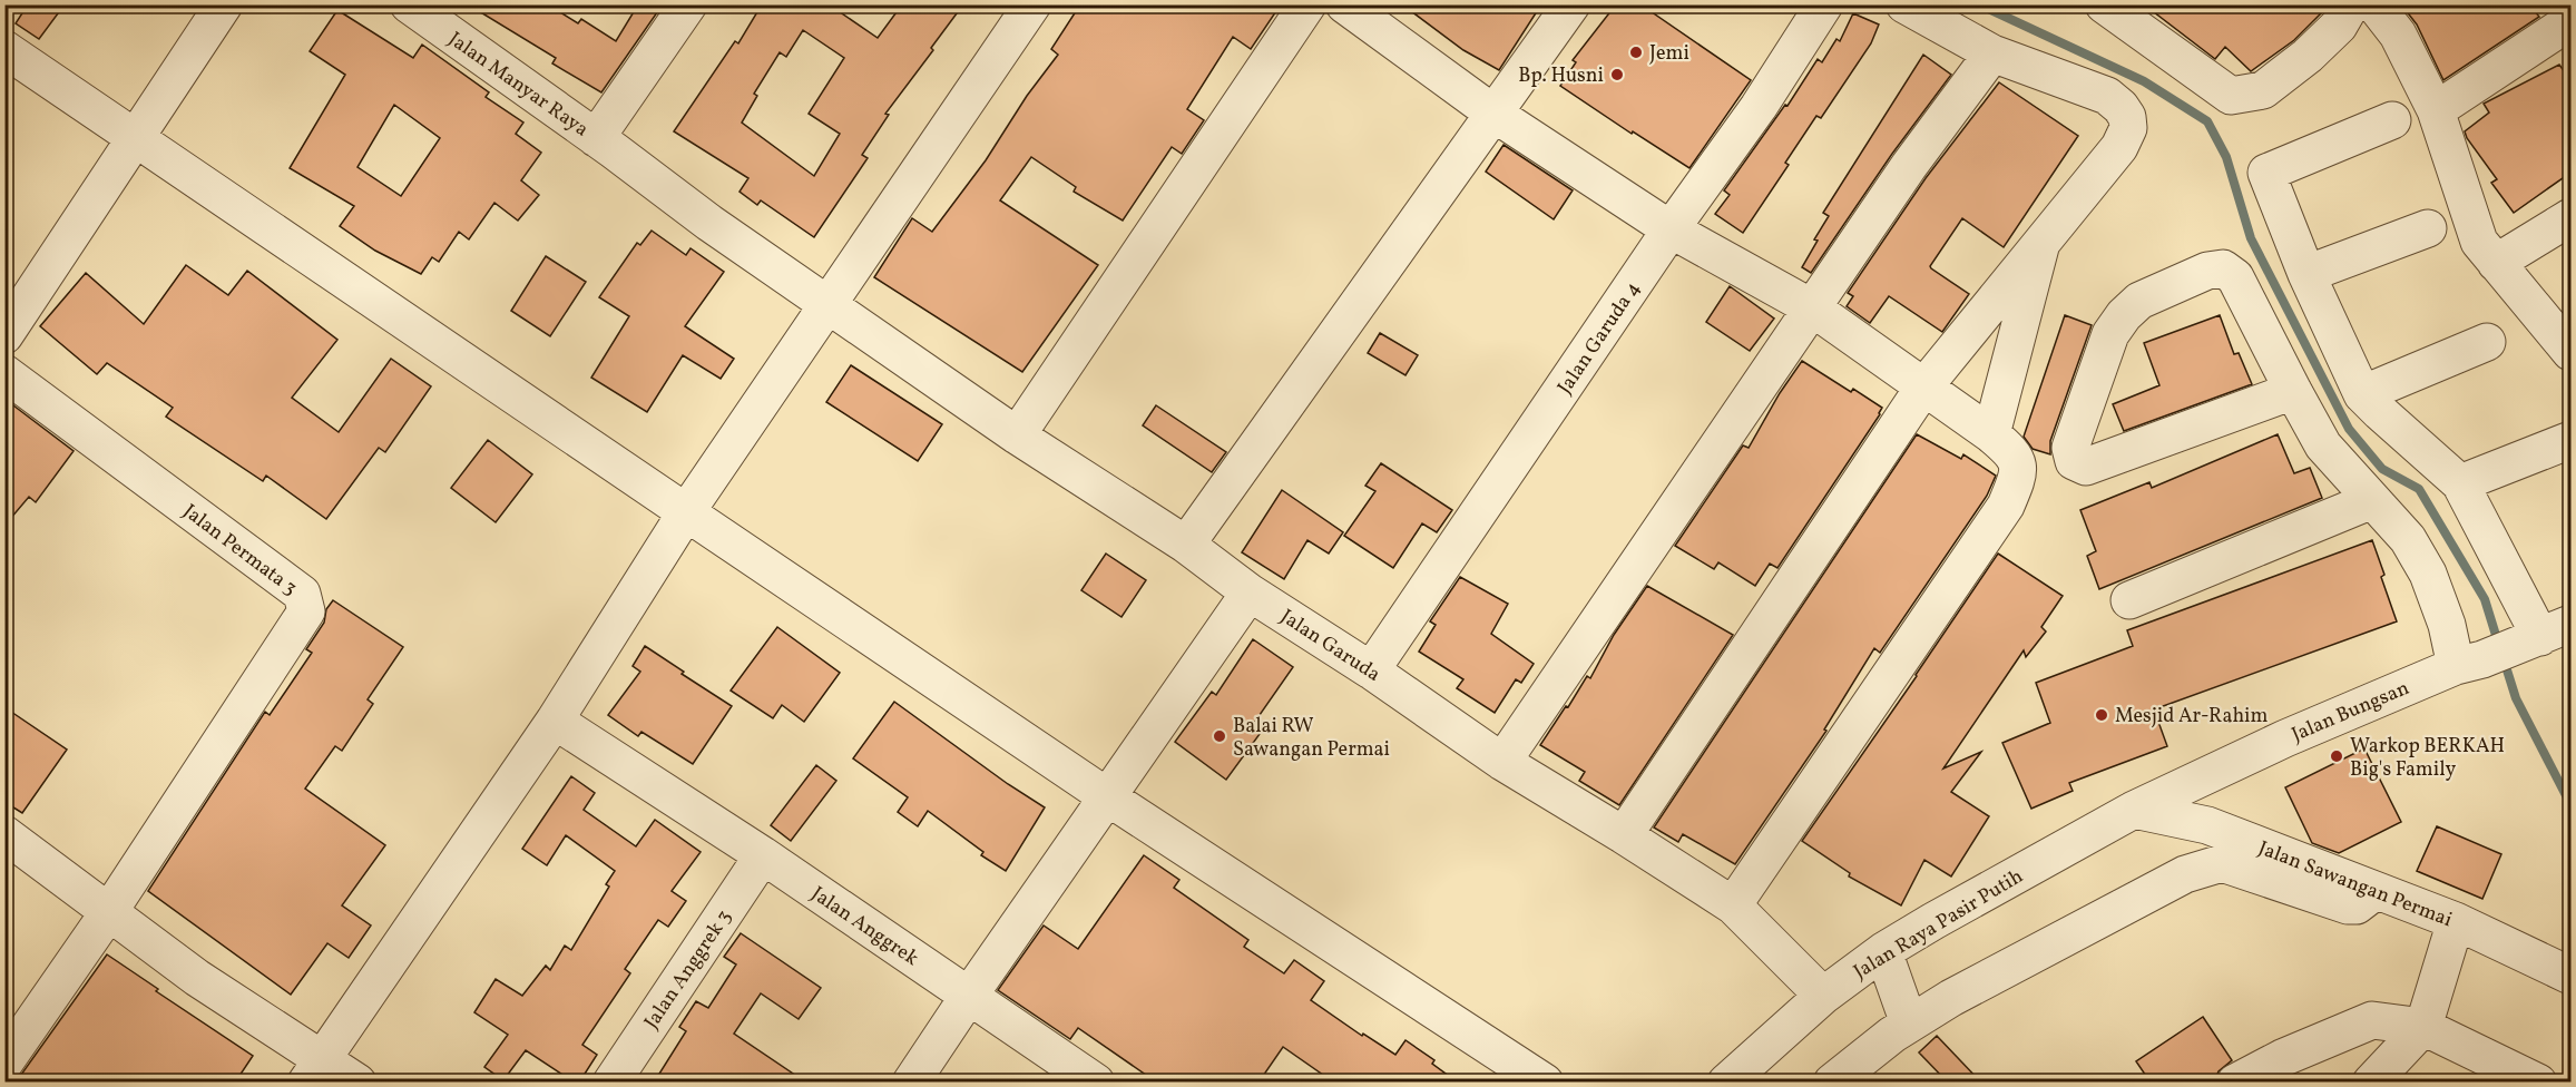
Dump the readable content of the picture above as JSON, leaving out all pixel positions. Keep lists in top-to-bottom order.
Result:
{
  "streets": {
    "street": [
      "Jalan Manyar Raya",
      "Jalan Garuda 4",
      "Jalan Permata 3",
      "Jalan Garuda",
      "Jalan Bungsan",
      "Jalan Sawangan Permai",
      "Jalan Raya Pasir Putih",
      "Jalan Anggrek",
      "Jalan Anggrek 3"
    ]
  },
  "crossings": [
    ["Jalan Manyar Raya", "Jalan Garuda"],
    ["Jalan Garuda 4", "Jalan Garuda"],
    ["Jalan Garuda", "Jalan Raya Pasir Putih"],
    ["Jalan Bungsan", "Jalan Sawangan Permai"],
    ["Jalan Bungsan", "Jalan Raya Pasir Putih"],
    ["Jalan Sawangan Permai", "Jalan Raya Pasir Putih"],
    ["Jalan Anggrek", "Jalan Anggrek 3"]
  ],
  "places": [
    "Jemi",
    "Bp. Husni",
    "Mesjid Ar-Rahim",
    "Balai RW Sawangan Permai",
    "Warkop BERKAH Big's Family"
  ]
}
